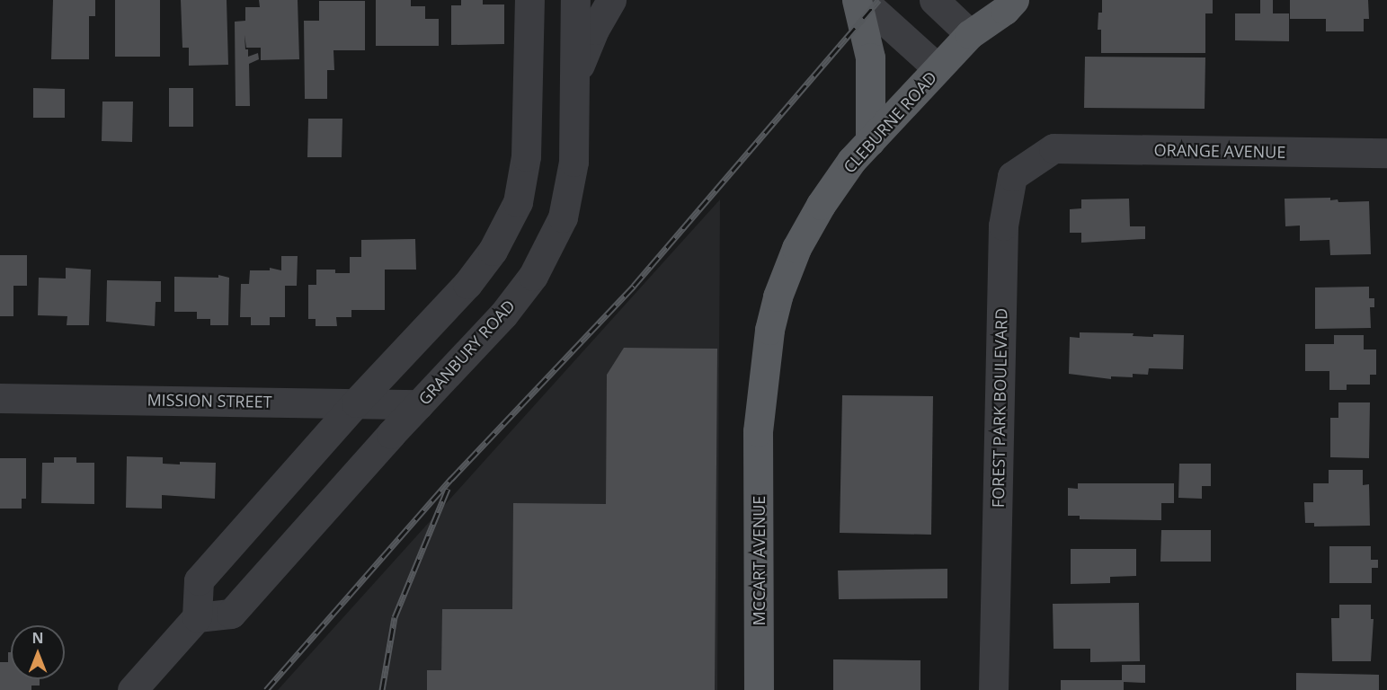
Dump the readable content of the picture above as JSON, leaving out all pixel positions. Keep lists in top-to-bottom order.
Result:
{
  "streets": {
    "main road": ["CLEBURNE ROAD", "MCCART AVENUE"],
    "street": [
      "ORANGE AVENUE",
      "GRANBURY ROAD",
      "MISSION STREET",
      "FOREST PARK BOULEVARD"
    ]
  },
  "crossings": [
    ["CLEBURNE ROAD", "MCCART AVENUE"],
    ["ORANGE AVENUE", "FOREST PARK BOULEVARD"],
    ["GRANBURY ROAD", "MISSION STREET"]
  ],
  "north": "top"
}
